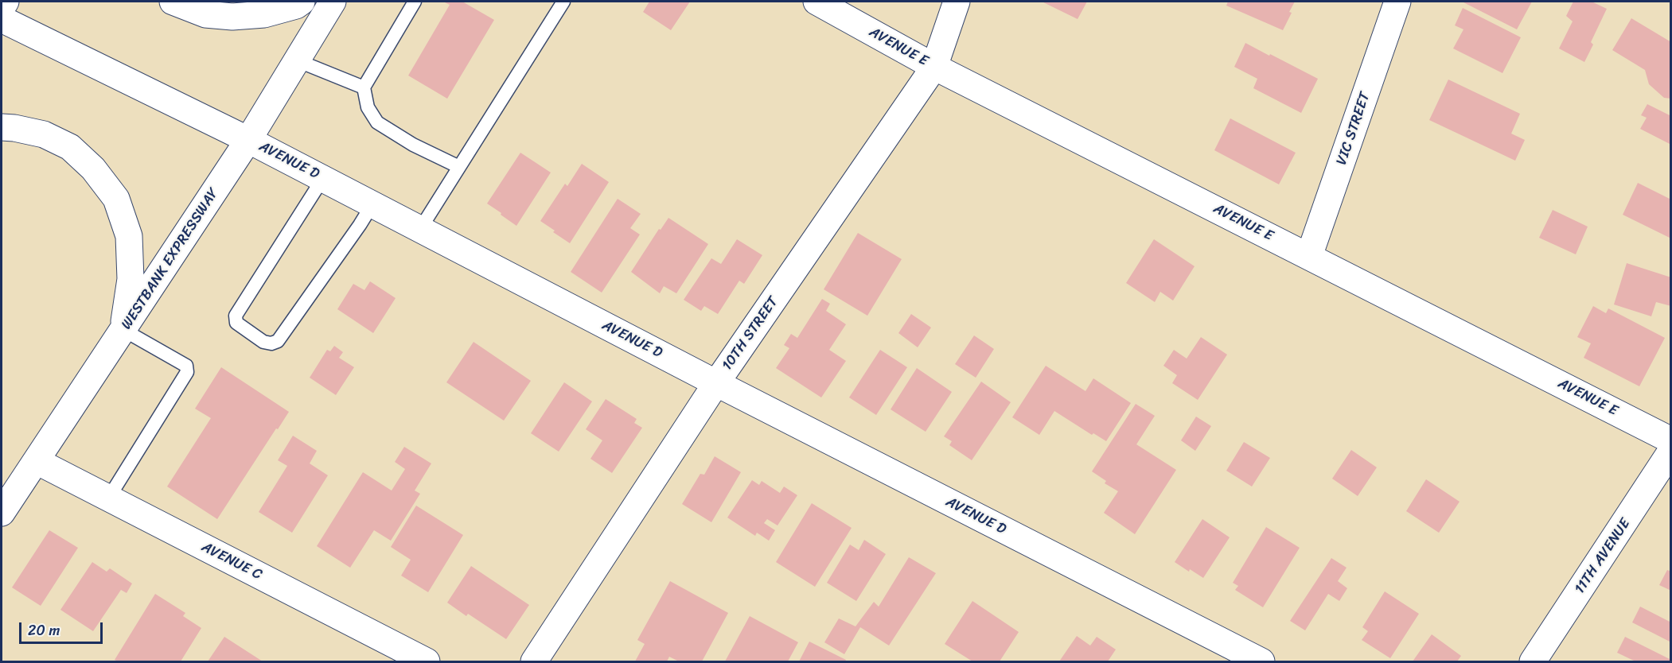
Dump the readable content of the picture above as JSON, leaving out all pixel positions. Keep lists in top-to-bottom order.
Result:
{
  "streets": {
    "main road": [
      "AVENUE E",
      "VIC STREET",
      "AVENUE D",
      "WESTBANK EXPRESSWAY",
      "10TH STREET",
      "11TH AVENUE",
      "AVENUE C"
    ]
  },
  "crossings": [
    ["AVENUE E", "VIC STREET"],
    ["AVENUE E", "10TH STREET"],
    ["AVENUE D", "WESTBANK EXPRESSWAY"],
    ["AVENUE D", "10TH STREET"],
    ["WESTBANK EXPRESSWAY", "AVENUE C"]
  ],
  "scale_bar": "20 m"
}
